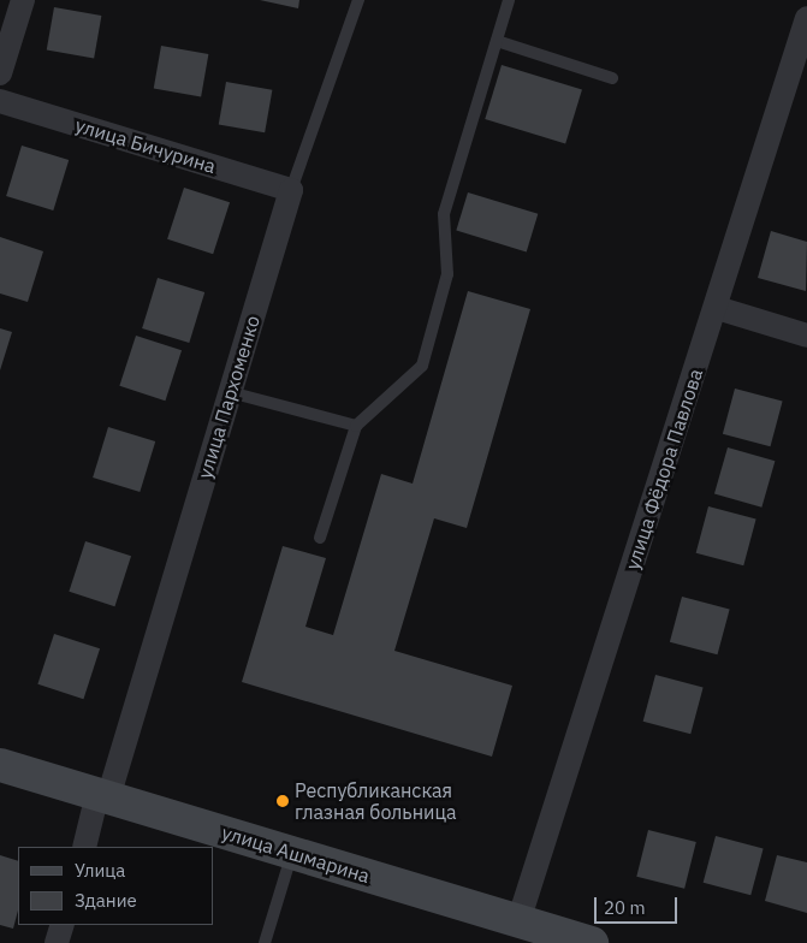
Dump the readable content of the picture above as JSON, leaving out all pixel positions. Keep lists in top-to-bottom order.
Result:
{
  "streets": {
    "street": [
      "улица Бичурина",
      "улица Пархоменко",
      "улица Фёдора Павлова",
      "улица Ашмарина"
    ]
  },
  "crossings": [
    ["улица Бичурина", "улица Пархоменко"],
    ["улица Пархоменко", "улица Ашмарина"],
    ["улица Фёдора Павлова", "улица Ашмарина"]
  ],
  "places": ["Республиканская глазная больница"],
  "legend": ["Улица", "Здание"],
  "scale_bar": "20 m"
}
